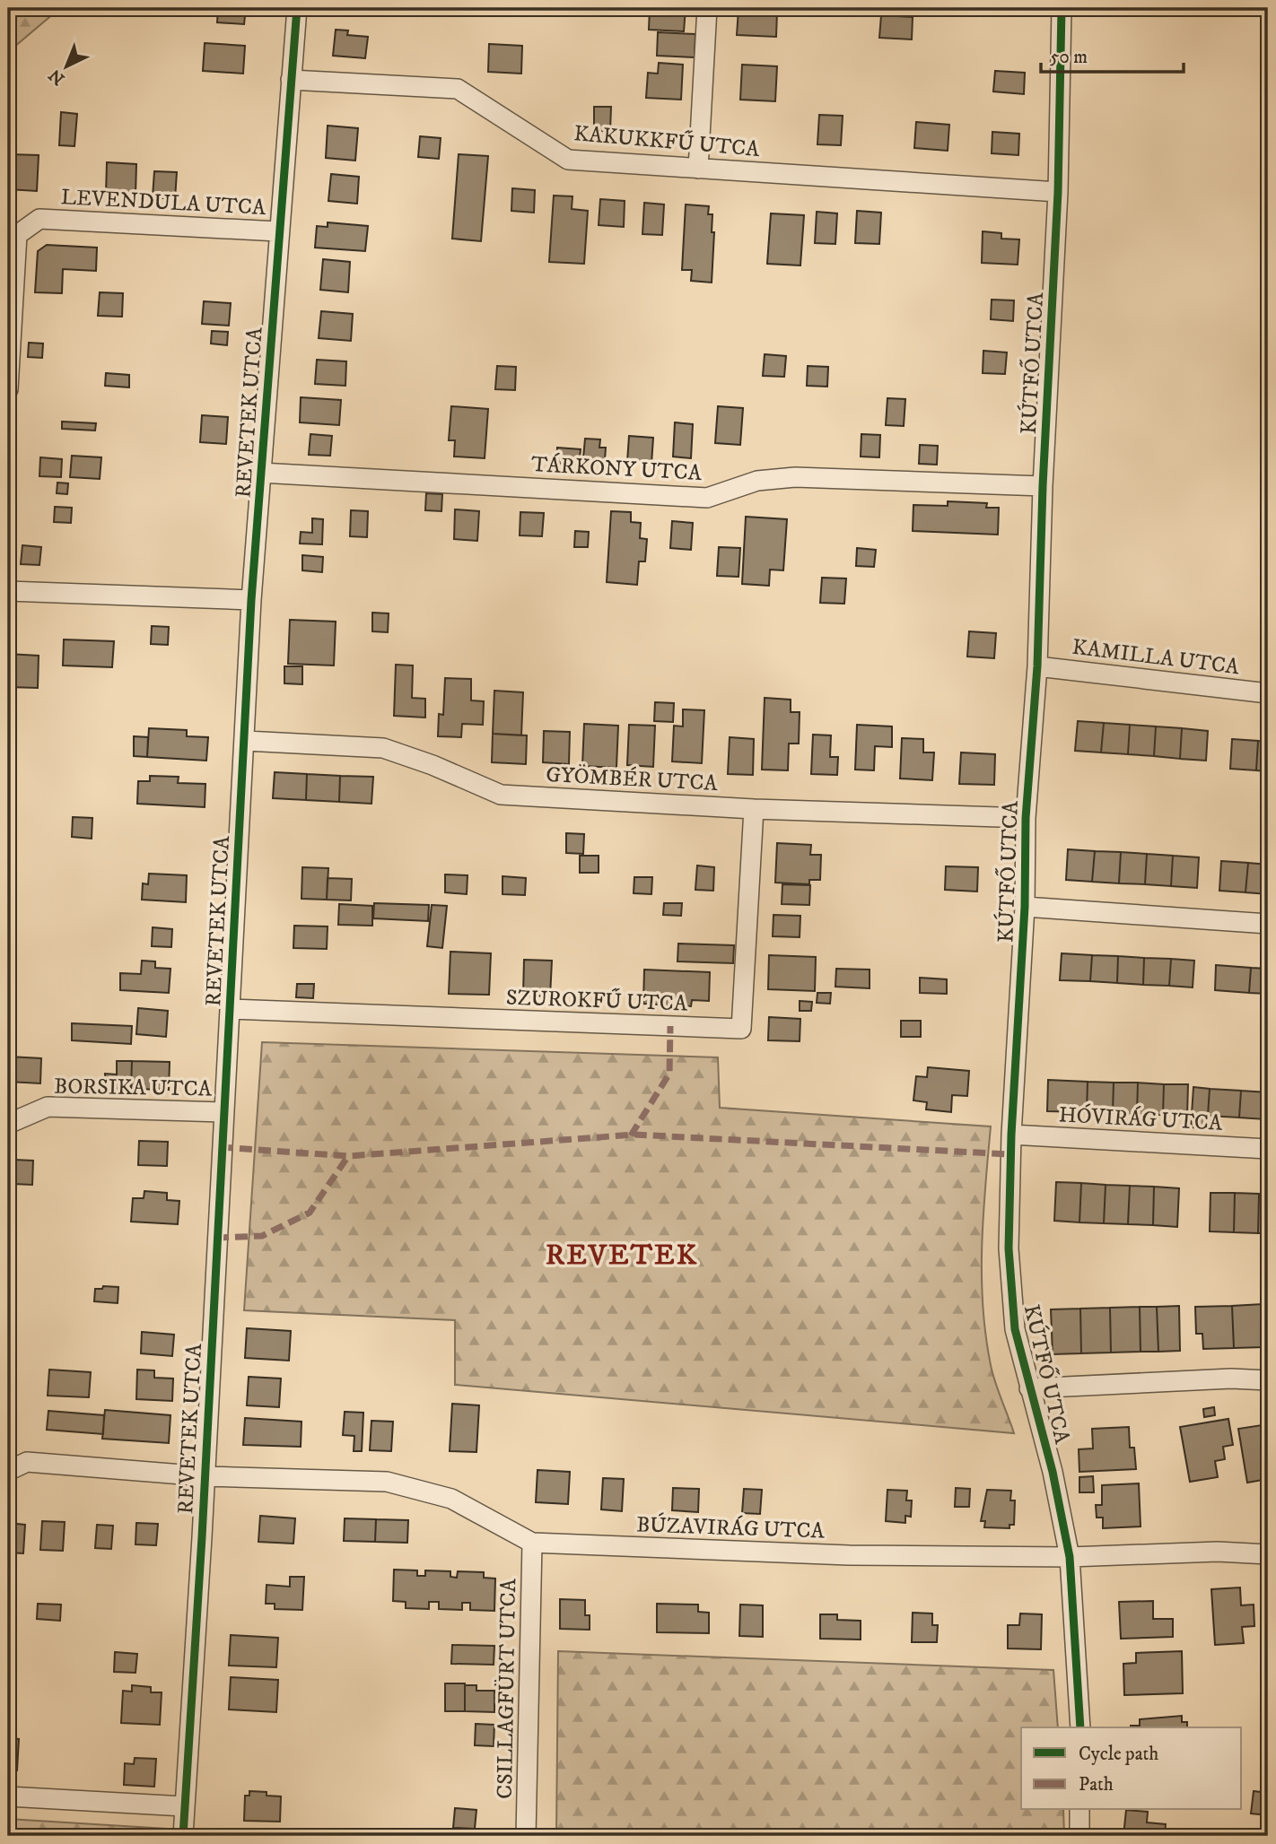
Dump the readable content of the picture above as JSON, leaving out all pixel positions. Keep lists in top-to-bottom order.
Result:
{
  "streets": {
    "street": [
      "KAKUKKFŰ UTCA",
      "LEVENDULA UTCA",
      "KÚTFŐ UTCA",
      "REVETEK UTCA",
      "TÁRKONY UTCA",
      "KAMILLA UTCA",
      "GYÖMBÉR UTCA",
      "SZUROKFŰ UTCA",
      "BORSIKA UTCA",
      "HÓVIRÁG UTCA",
      "BÚZAVIRÁG UTCA",
      "CSILLAGFÜRT UTCA"
    ]
  },
  "crossings": [
    ["KAKUKKFŰ UTCA", "KÚTFŐ UTCA"],
    ["KAKUKKFŰ UTCA", "REVETEK UTCA"],
    ["LEVENDULA UTCA", "REVETEK UTCA"],
    ["KÚTFŐ UTCA", "TÁRKONY UTCA"],
    ["KÚTFŐ UTCA", "KAMILLA UTCA"],
    ["KÚTFŐ UTCA", "GYÖMBÉR UTCA"],
    ["KÚTFŐ UTCA", "HÓVIRÁG UTCA"],
    ["KÚTFŐ UTCA", "BÚZAVIRÁG UTCA"],
    ["REVETEK UTCA", "TÁRKONY UTCA"],
    ["REVETEK UTCA", "GYÖMBÉR UTCA"],
    ["REVETEK UTCA", "SZUROKFŰ UTCA"],
    ["REVETEK UTCA", "BORSIKA UTCA"],
    ["REVETEK UTCA", "BÚZAVIRÁG UTCA"],
    ["GYÖMBÉR UTCA", "SZUROKFŰ UTCA"],
    ["BÚZAVIRÁG UTCA", "CSILLAGFÜRT UTCA"]
  ],
  "districts": ["REVETEK"],
  "legend": ["Cycle path", "Path"],
  "scale_bar": "50 m",
  "north": "bottom left"
}
